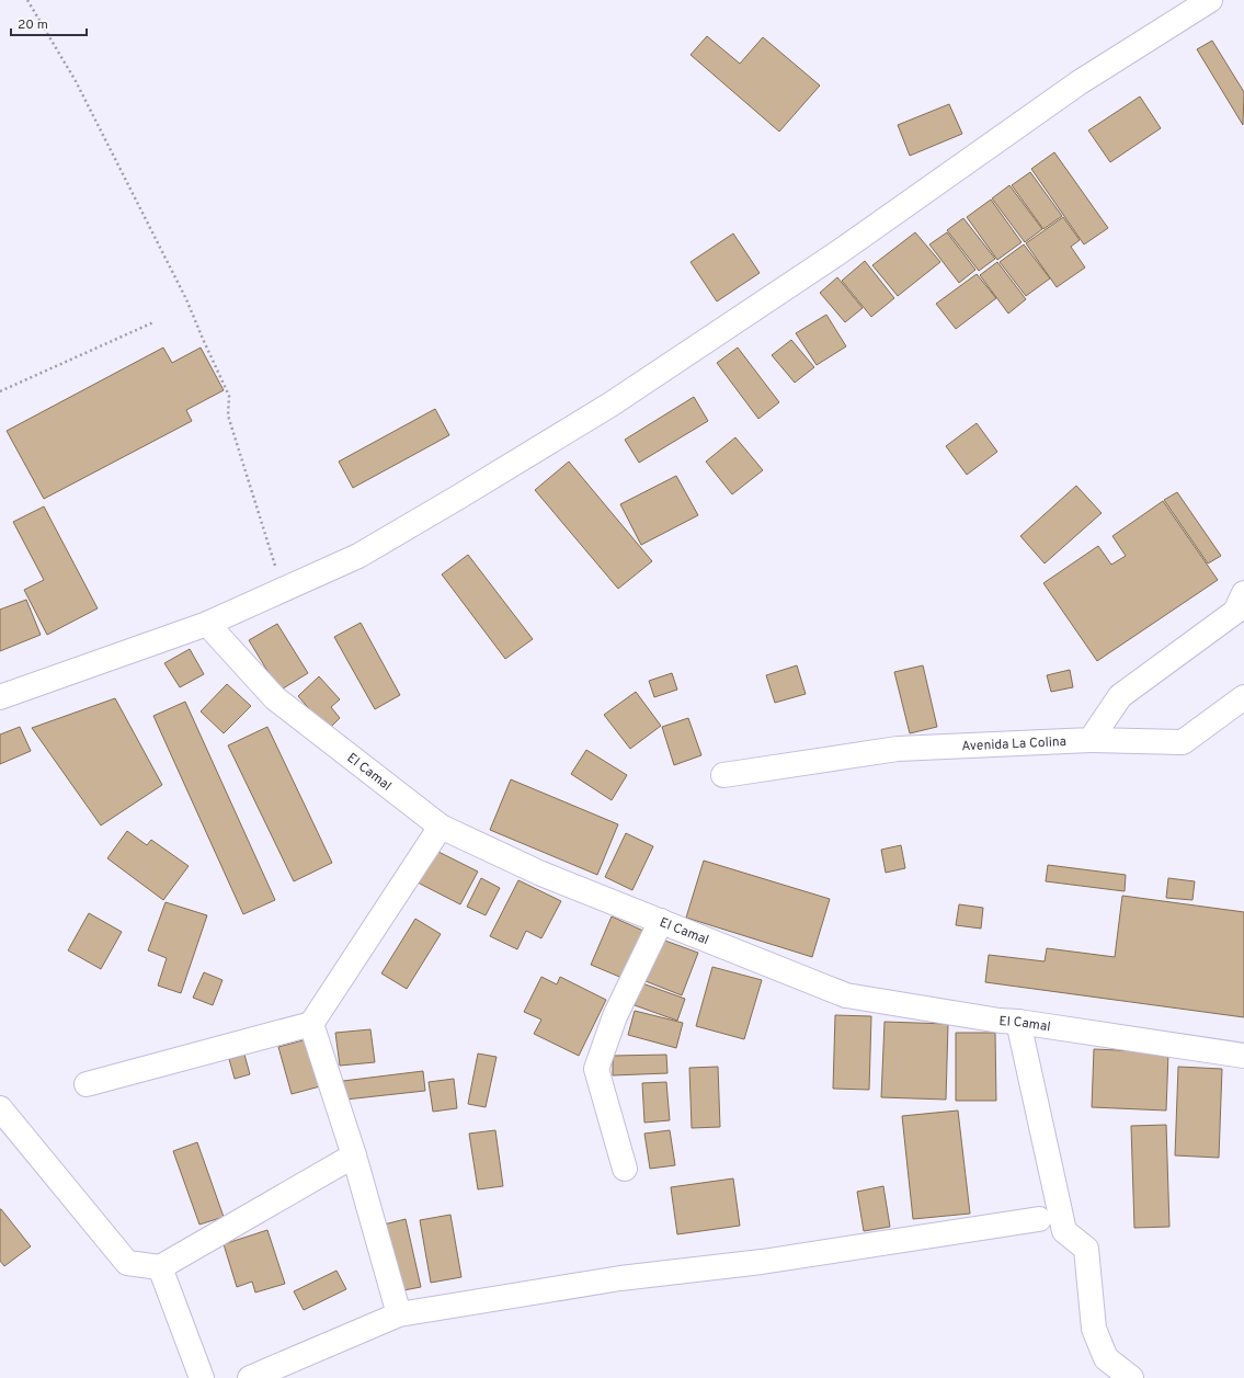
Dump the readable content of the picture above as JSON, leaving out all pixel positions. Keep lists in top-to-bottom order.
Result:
{
  "streets": {
    "main road": ["Avenida La Colina", "El Camal"]
  },
  "scale_bar": "20 m"
}
